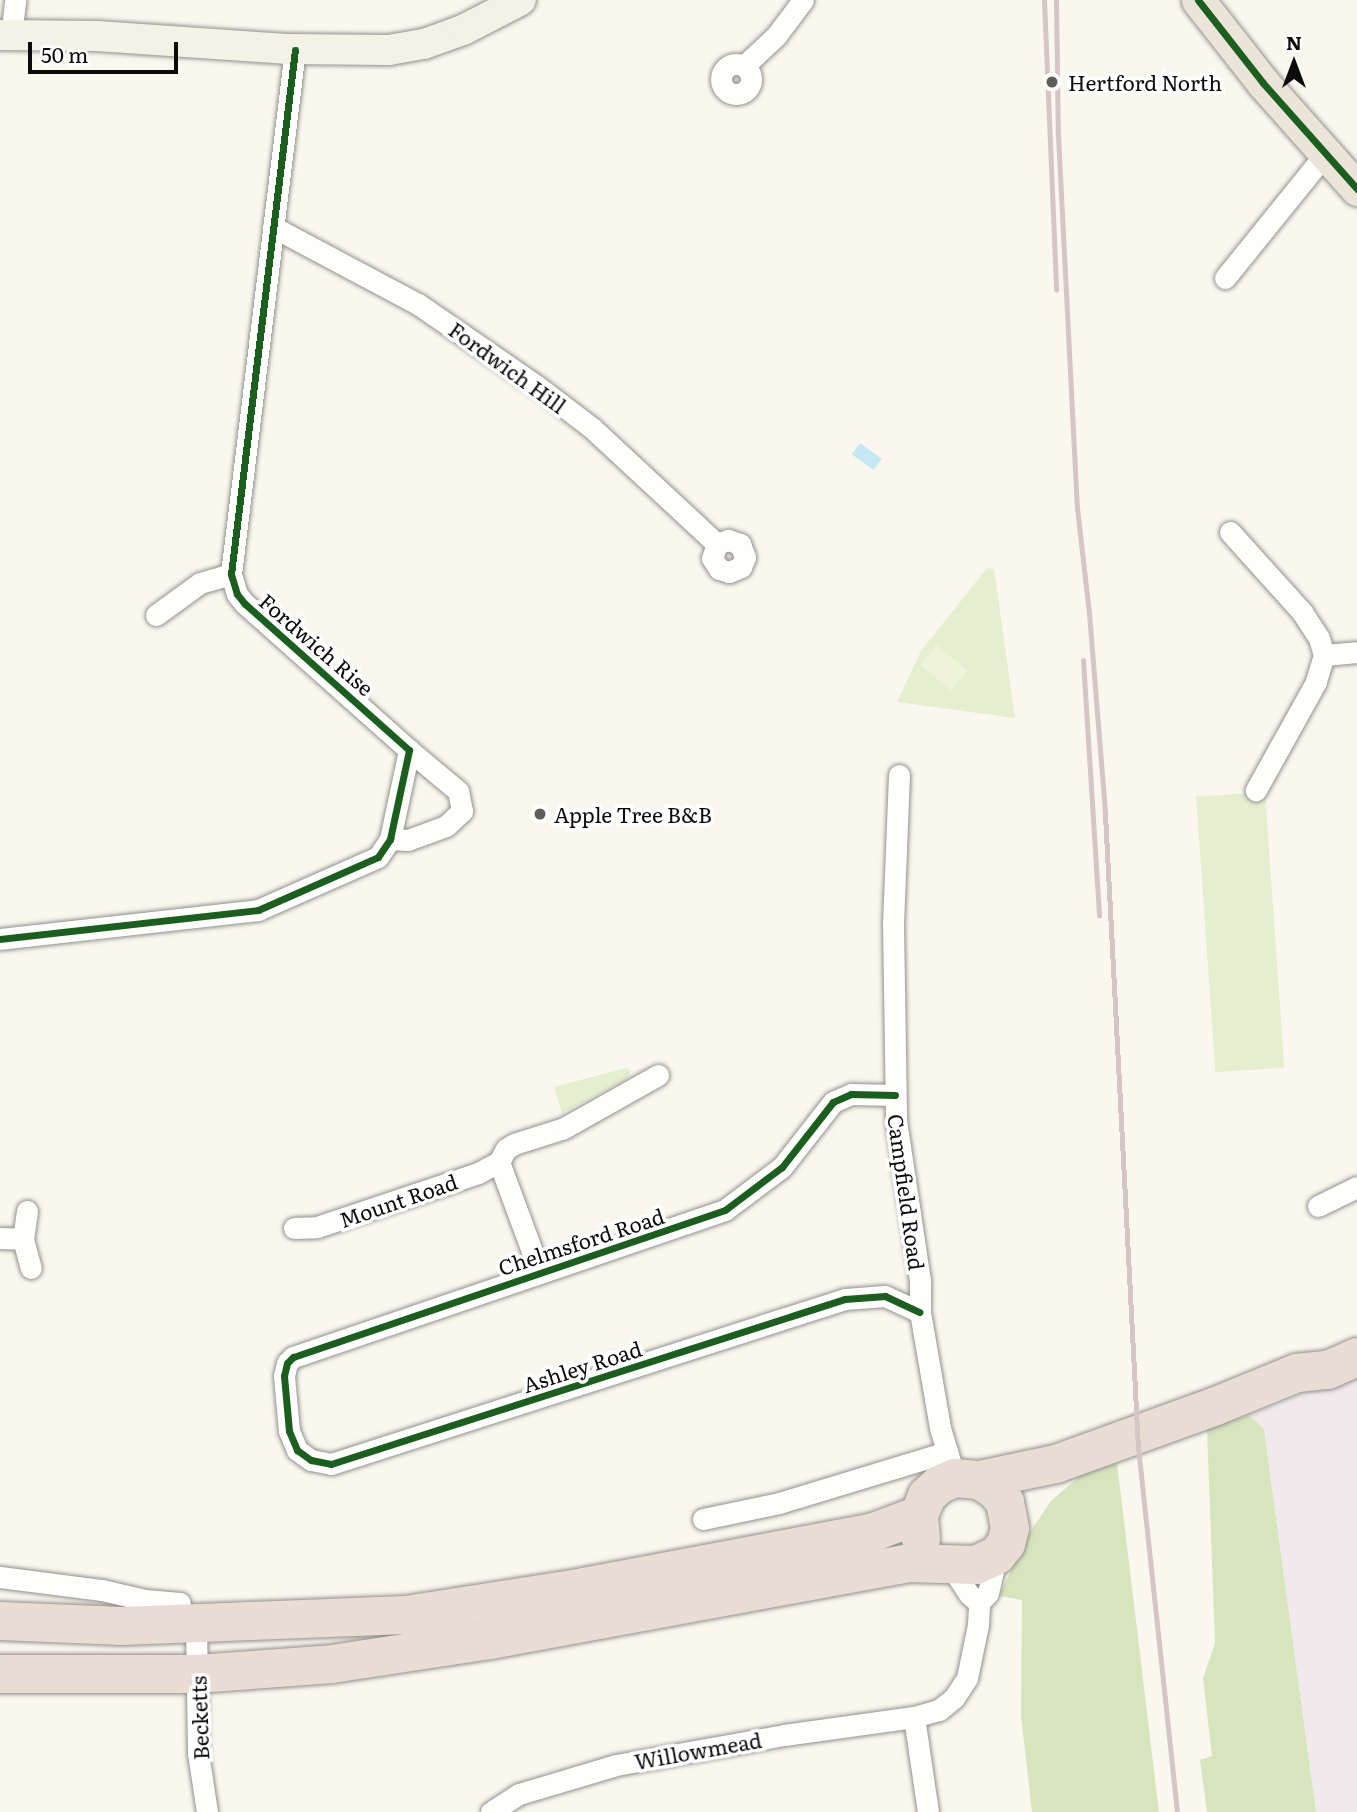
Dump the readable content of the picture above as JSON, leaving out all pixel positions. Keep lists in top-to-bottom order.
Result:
{
  "streets": {
    "street": [
      "Fordwich Hill",
      "Fordwich Rise",
      "Campfield Road",
      "Mount Road",
      "Chelmsford Road",
      "Ashley Road",
      "Becketts",
      "Willowmead"
    ]
  },
  "crossings": [
    ["Campfield Road", "Chelmsford Road"],
    ["Campfield Road", "Ashley Road"],
    ["Campfield Road", "Willowmead"],
    ["Chelmsford Road", "Ashley Road"]
  ],
  "places": ["Hertford North", "Apple Tree B&B"],
  "scale_bar": "50 m",
  "north": "top"
}
